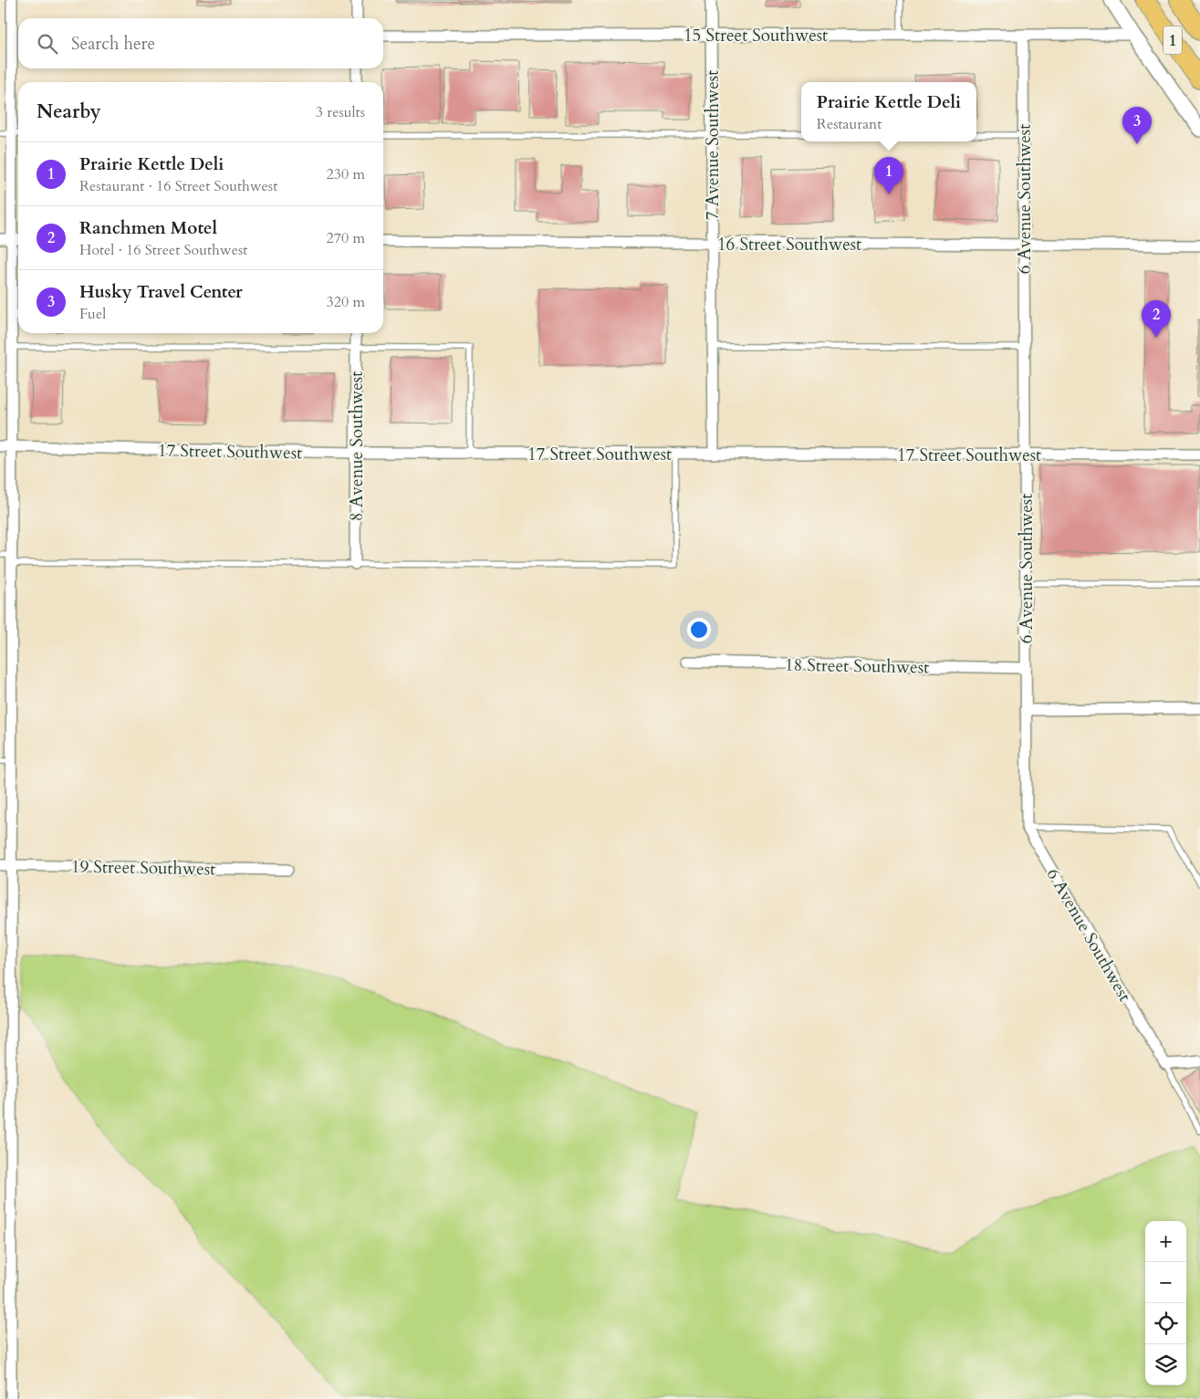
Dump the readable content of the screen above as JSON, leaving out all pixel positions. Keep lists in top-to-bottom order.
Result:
{
  "streets": {
    "highway": ["1"],
    "street": [
      "15 Street Southwest",
      "7 Avenue Southwest",
      "6 Avenue Southwest",
      "16 Street Southwest",
      "8 Avenue Southwest",
      "17 Street Southwest",
      "18 Street Southwest",
      "19 Street Southwest"
    ]
  },
  "crossings": [
    ["15 Street Southwest", "7 Avenue Southwest"],
    ["15 Street Southwest", "6 Avenue Southwest"],
    ["7 Avenue Southwest", "16 Street Southwest"],
    ["7 Avenue Southwest", "17 Street Southwest"],
    ["6 Avenue Southwest", "16 Street Southwest"],
    ["6 Avenue Southwest", "17 Street Southwest"],
    ["6 Avenue Southwest", "18 Street Southwest"],
    ["8 Avenue Southwest", "17 Street Southwest"]
  ],
  "page": {
    "search": "Search here",
    "popup": ["Prairie Kettle Deli", "Restaurant"],
    "heading": ["Nearby", "3 results"],
    "pins": ["3", "1", "2"],
    "list": [
      {
        "mark": "1",
        "name": "Prairie Kettle Deli",
        "note": "Restaurant · 16 Street Southwest",
        "value": "230 m"
      },
      {
        "mark": "2",
        "name": "Ranchmen Motel",
        "note": "Hotel · 16 Street Southwest",
        "value": "270 m"
      },
      {
        "mark": "3",
        "name": "Husky Travel Center",
        "note": "Fuel",
        "value": "320 m"
      }
    ],
    "map_buttons": ["+", "−"]
  }
}
